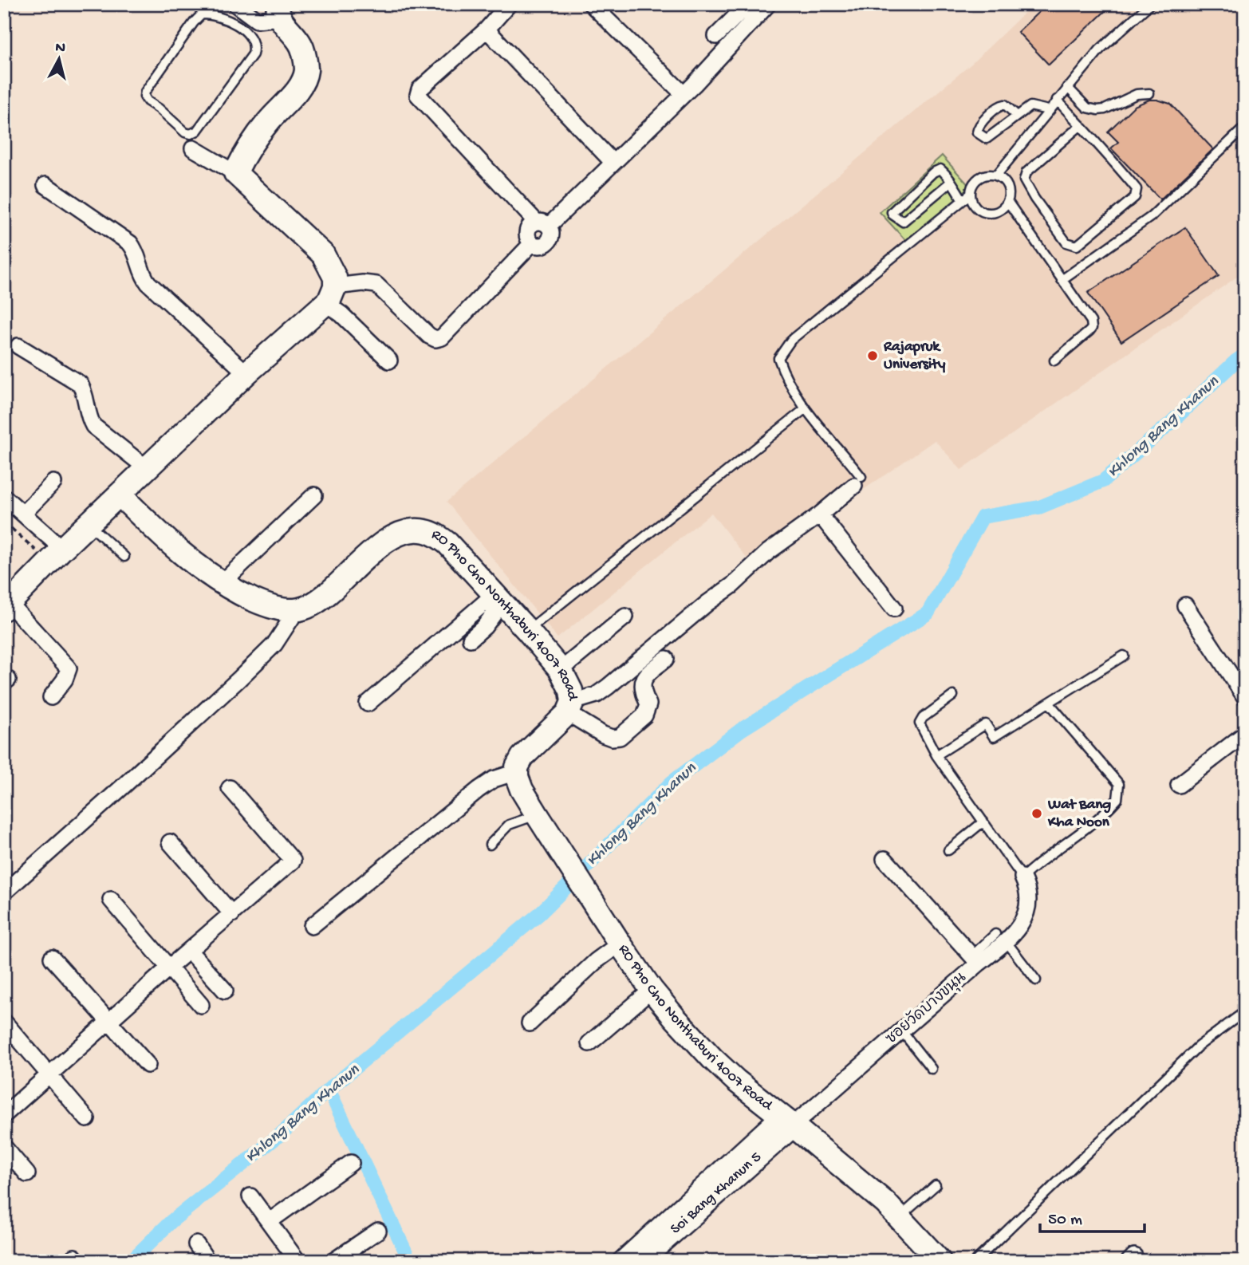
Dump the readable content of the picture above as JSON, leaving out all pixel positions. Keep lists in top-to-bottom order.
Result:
{
  "streets": {
    "street": ["RO Pho Cho Nonthaburi 4007 Road", "ซอยวัดบางขนุน", "Soi Bang Khanun 5"]
  },
  "crossings": [
    ["RO Pho Cho Nonthaburi 4007 Road", "ซอยวัดบางขนุน"],
    ["RO Pho Cho Nonthaburi 4007 Road", "Soi Bang Khanun 5"],
    ["ซอยวัดบางขนุน", "Soi Bang Khanun 5"]
  ],
  "water": ["Khlong Bang Khanun"],
  "places": ["Rajapruk University", "Wat Bang Kha Noon"],
  "scale_bar": "50 m",
  "north": "top"
}
